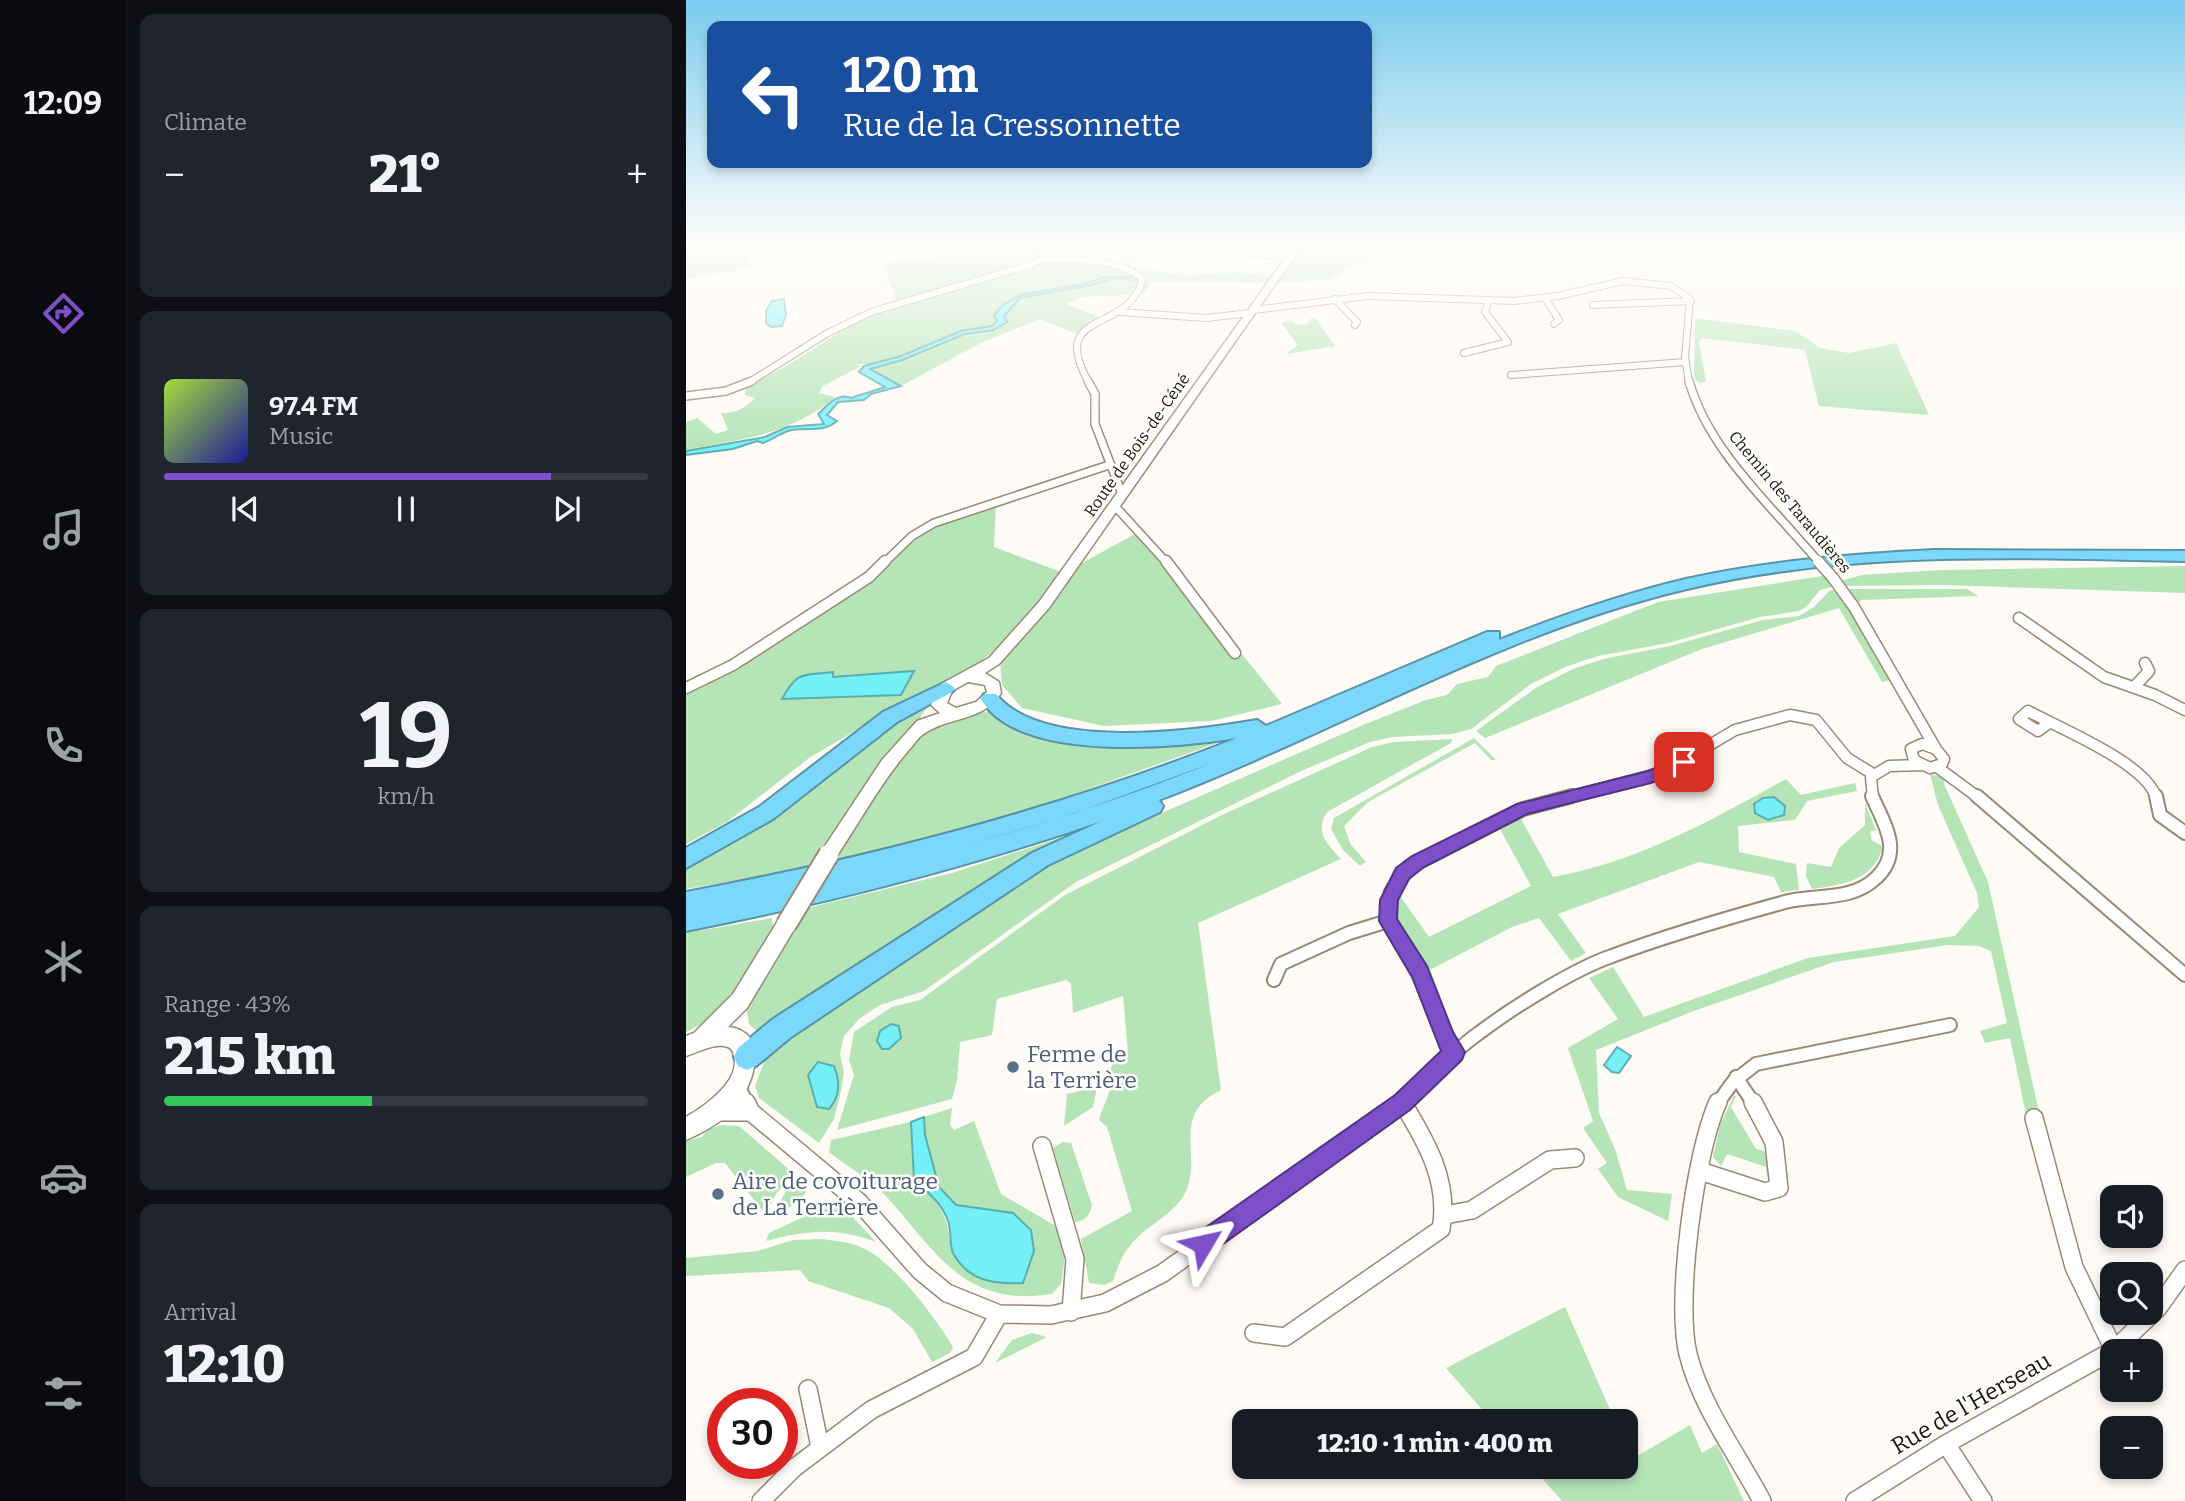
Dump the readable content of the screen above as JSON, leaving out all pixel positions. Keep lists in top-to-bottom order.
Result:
{
  "streets": {
    "street": ["Route de Bois-de-Céné", "Chemin des Taraudières", "Rue de l'Herseau"]
  },
  "places": ["Ferme de la Terrière", "Aire de covoiturage de La Terrière"],
  "page": {
    "tabs": "12:09",
    "tile": [
      "Climate",
      ["19", "km/h"],
      ["Range · 43%", "215 km"],
      ["Arrival", "12:10"]
    ],
    "turn": ["120 m", "Rue de la Cressonnette"],
    "heat": ["−", "21°", "+"],
    "song": ["97.4 FM", "Music"],
    "map_buttons": ["+", "−"],
    "limit": "30",
    "trip": "12:10 · 1 min · 400 m"
  }
}
